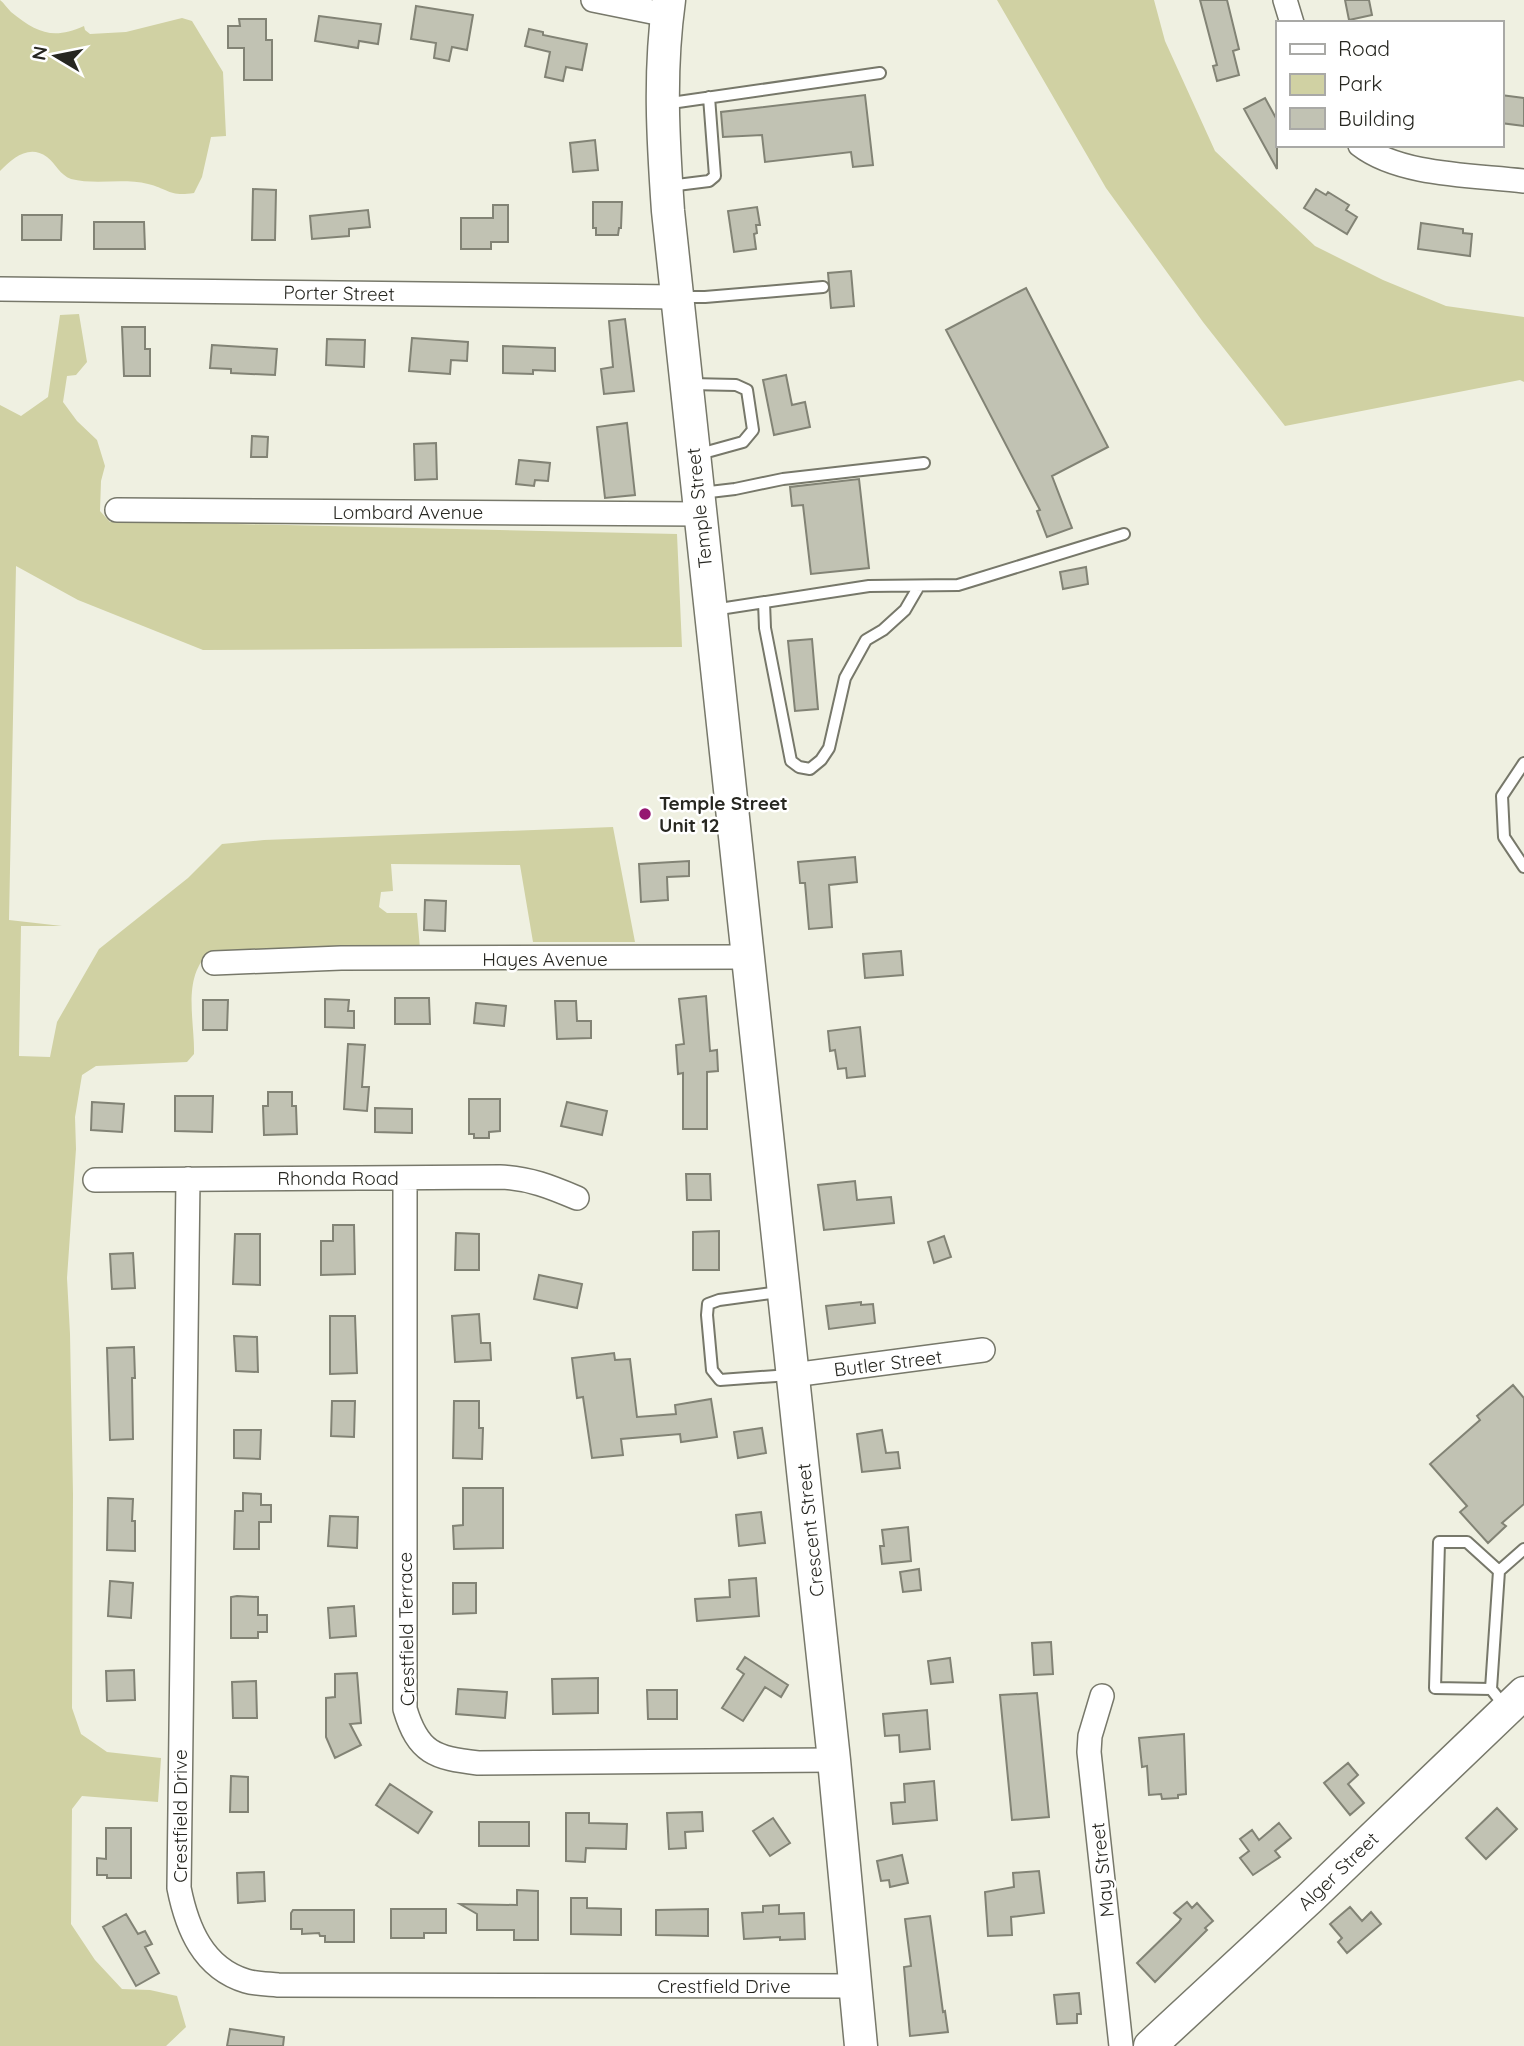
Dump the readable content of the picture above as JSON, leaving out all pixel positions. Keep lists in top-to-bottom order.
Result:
{
  "streets": {
    "main road": ["Temple Street", "Crescent Street", "Alger Street"],
    "street": [
      "Porter Street",
      "Lombard Avenue",
      "Hayes Avenue",
      "Rhonda Road",
      "Butler Street",
      "Crestfield Terrace",
      "Crestfield Drive",
      "May Street"
    ]
  },
  "crossings": [
    ["Porter Street", "Temple Street"],
    ["Temple Street", "Lombard Avenue"],
    ["Temple Street", "Hayes Avenue"],
    ["Temple Street", "Crescent Street"],
    ["Rhonda Road", "Crestfield Terrace"],
    ["Rhonda Road", "Crestfield Drive"],
    ["Butler Street", "Crescent Street"],
    ["Crescent Street", "Crestfield Terrace"],
    ["Crescent Street", "Crestfield Drive"]
  ],
  "places": ["Temple Street Unit 12"],
  "legend": ["Road", "Park", "Building"],
  "north": "left"
}
